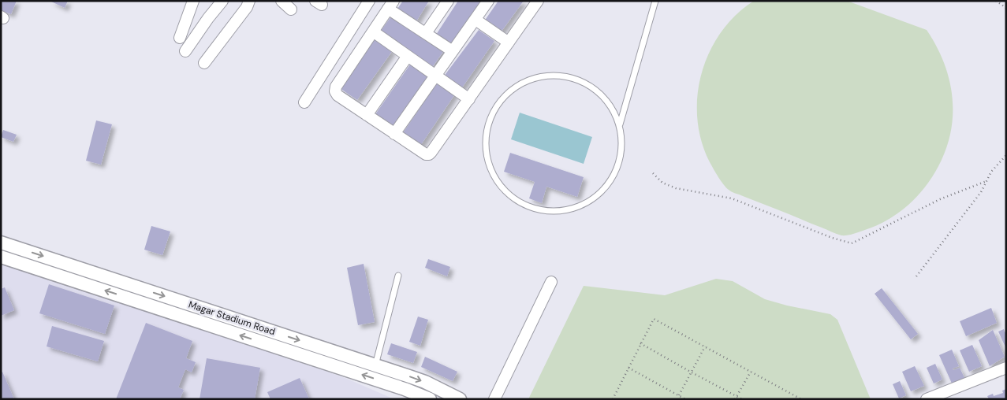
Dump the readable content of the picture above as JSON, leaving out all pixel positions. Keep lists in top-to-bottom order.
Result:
{
  "streets": {
    "street": ["Magar Stadium Road"]
  }
}
